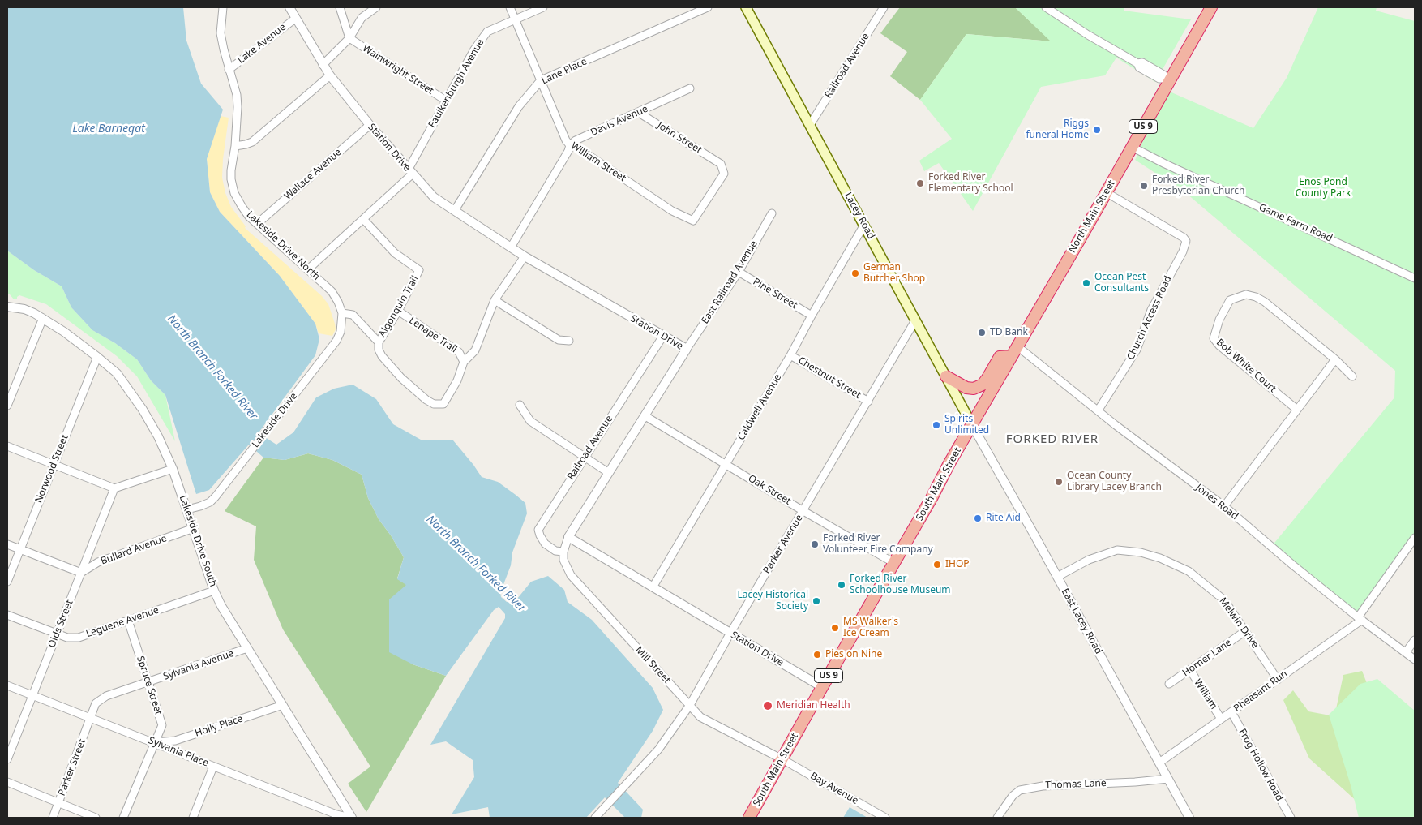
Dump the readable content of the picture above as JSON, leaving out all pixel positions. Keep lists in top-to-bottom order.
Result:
{
  "streets": {
    "highway": ["US 9", "North Main Street", "South Main Street"],
    "main road": ["Lacey Road"],
    "street": [
      "Lake Avenue",
      "Railroad Avenue",
      "Wainwright Street",
      "Lane Place",
      "Faulkenburgh Avenue",
      "Davis Avenue",
      "John Street",
      "Station Drive",
      "William Street",
      "Wallace Avenue",
      "Game Farm Road",
      "Lakeside Drive North",
      "East Railroad Avenue",
      "Pine Street",
      "Algonquin Trail",
      "Church Access Road",
      "Lenape Trail",
      "Bob White Court",
      "Chestnut Street",
      "Caldwell Avenue",
      "Lakeside Drive",
      "Norwood Street",
      "Oak Street",
      "Jones Road",
      "Lakeside Drive South",
      "Parker Avenue",
      "Bullard Avenue",
      "East Lacey Road",
      "Leguene Avenue",
      "Melwin Drive",
      "Olds Street",
      "Horner Lane",
      "Sylvania Avenue",
      "Mill Street",
      "Spruce Street",
      "Pheasant Run",
      "William",
      "Holly Place",
      "Sylvania Place",
      "Frog Hollow Road",
      "Parker Street",
      "Thomas Lane",
      "Bay Avenue"
    ]
  },
  "crossings": [
    ["Lake Avenue", "Station Drive"],
    ["Lake Avenue", "Lakeside Drive North"],
    ["Railroad Avenue", "Station Drive"],
    ["Railroad Avenue", "Lacey Road"],
    ["Railroad Avenue", "Mill Street"],
    ["Wainwright Street", "Faulkenburgh Avenue"],
    ["Lane Place", "Station Drive"],
    ["Lane Place", "William Street"],
    ["Faulkenburgh Avenue", "Station Drive"],
    ["Faulkenburgh Avenue", "William Street"],
    ["Faulkenburgh Avenue", "Lakeside Drive North"],
    ["Faulkenburgh Avenue", "Algonquin Trail"],
    ["Davis Avenue", "John Street"],
    ["Davis Avenue", "William Street"],
    ["John Street", "William Street"],
    ["Station Drive", "Wallace Avenue"],
    ["Station Drive", "East Railroad Avenue"],
    ["Station Drive", "Caldwell Avenue"],
    ["Station Drive", "South Main Street"],
    ["Station Drive", "Oak Street"],
    ["Station Drive", "Parker Avenue"],
    ["Wallace Avenue", "Lakeside Drive North"],
    ["Lacey Road", "North Main Street"],
    ["Lacey Road", "Caldwell Avenue"],
    ["Lacey Road", "South Main Street"],
    ["Lacey Road", "Parker Avenue"],
    ["Lacey Road", "East Lacey Road"],
    ["North Main Street", "Game Farm Road"],
    ["North Main Street", "Church Access Road"],
    ["North Main Street", "South Main Street"],
    ["North Main Street", "Jones Road"],
    ["North Main Street", "East Lacey Road"],
    ["Lakeside Drive North", "Lakeside Drive"],
    ["East Railroad Avenue", "Pine Street"],
    ["Pine Street", "Caldwell Avenue"],
    ["Algonquin Trail", "Lenape Trail"],
    ["Church Access Road", "Jones Road"],
    ["Chestnut Street", "Caldwell Avenue"],
    ["Chestnut Street", "Parker Avenue"],
    ["Caldwell Avenue", "Oak Street"],
    ["Lakeside Drive", "Lakeside Drive South"],
    ["Norwood Street", "Lakeside Drive South"],
    ["South Main Street", "Oak Street"],
    ["South Main Street", "East Lacey Road"],
    ["South Main Street", "Mill Street"],
    ["South Main Street", "Bay Avenue"],
    ["Oak Street", "Parker Avenue"],
    ["Jones Road", "Pheasant Run"],
    ["Lakeside Drive South", "Bullard Avenue"],
    ["Lakeside Drive South", "Leguene Avenue"],
    ["Lakeside Drive South", "Sylvania Avenue"],
    ["Lakeside Drive South", "Holly Place"],
    ["Lakeside Drive South", "Sylvania Place"],
    ["Parker Avenue", "Mill Street"],
    ["Bullard Avenue", "Olds Street"],
    ["East Lacey Road", "Melwin Drive"],
    ["East Lacey Road", "Pheasant Run"],
    ["East Lacey Road", "Thomas Lane"],
    ["Leguene Avenue", "Olds Street"],
    ["Leguene Avenue", "Spruce Street"],
    ["Melwin Drive", "Horner Lane"],
    ["Melwin Drive", "Pheasant Run"],
    ["Olds Street", "Sylvania Place"],
    ["Horner Lane", "William"],
    ["Sylvania Avenue", "Spruce Street"],
    ["Sylvania Avenue", "Sylvania Place"],
    ["Sylvania Avenue", "Parker Street"],
    ["Mill Street", "Bay Avenue"],
    ["Spruce Street", "Holly Place"],
    ["Spruce Street", "Sylvania Place"],
    ["Pheasant Run", "William"],
    ["Pheasant Run", "Frog Hollow Road"],
    ["Holly Place", "Sylvania Place"],
    ["Sylvania Place", "Parker Street"]
  ],
  "districts": ["FORKED RIVER"],
  "water": ["Lake Barnegat", "North Branch Forked River"],
  "parks": ["Enos Pond County Park"],
  "places": [
    "Riggs funeral Home",
    "Forked River Elementary School",
    "Forked River Presbyterian Church",
    "German Butcher Shop",
    "Ocean Pest Consultants",
    "TD Bank",
    "Spirits Unlimited",
    "Ocean County Library Lacey Branch",
    "Rite Aid",
    "Forked River Volunteer Fire Company",
    "IHOP",
    "Forked River Schoolhouse Museum",
    "Lacey Historical Society",
    "MS Walker's Ice Cream",
    "Pies on Nine",
    "Meridian Health"
  ]
}
